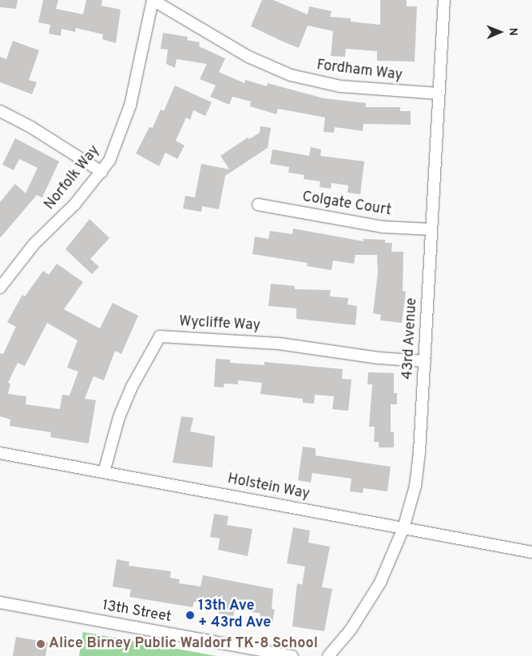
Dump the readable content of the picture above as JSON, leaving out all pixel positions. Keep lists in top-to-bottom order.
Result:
{
  "streets": {
    "street": [
      "Fordham Way",
      "Norfolk Way",
      "Colgate Court",
      "Wycliffe Way",
      "43rd Avenue",
      "Holstein Way",
      "13th Street"
    ]
  },
  "crossings": [
    ["Fordham Way", "Norfolk Way"],
    ["Fordham Way", "43rd Avenue"],
    ["Colgate Court", "43rd Avenue"],
    ["Wycliffe Way", "43rd Avenue"],
    ["Wycliffe Way", "Holstein Way"],
    ["43rd Avenue", "Holstein Way"]
  ],
  "places": ["13th Ave + 43rd Ave", "Alice Birney Public Waldorf TK-8 School"],
  "north": "right"
}
